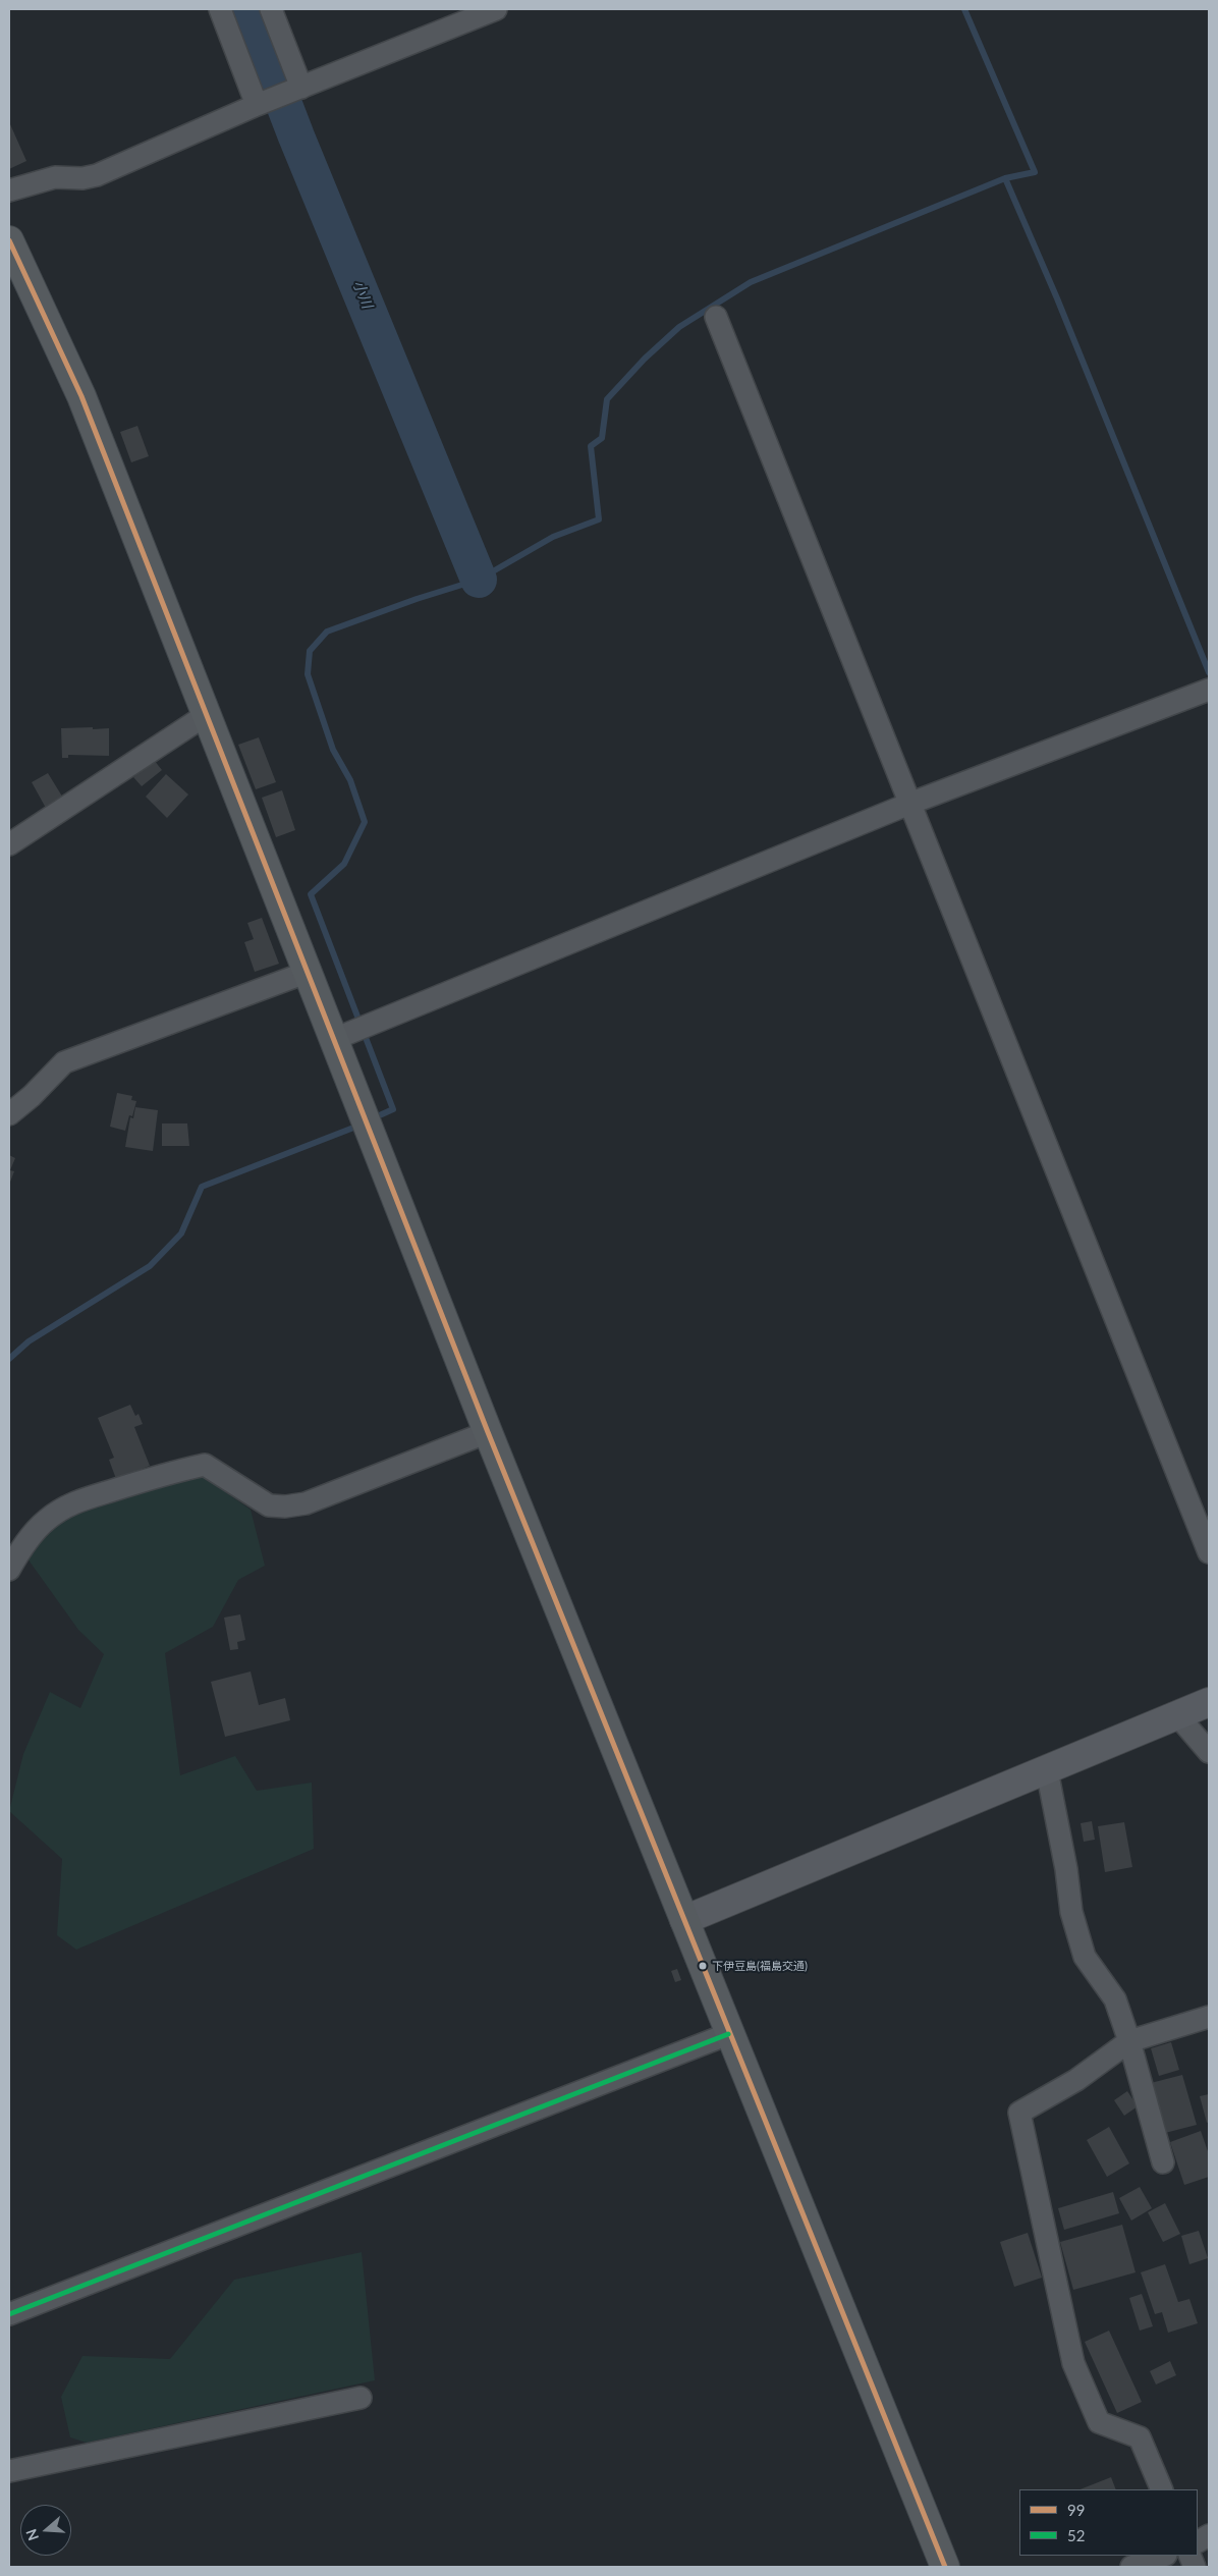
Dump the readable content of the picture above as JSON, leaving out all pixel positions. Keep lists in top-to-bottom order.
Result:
{
  "water": ["小川"],
  "places": ["下伊豆島(福島交通)"],
  "lines": ["transit line 99", "transit line 52"],
  "legend": ["99", "52"],
  "north": "left"
}
